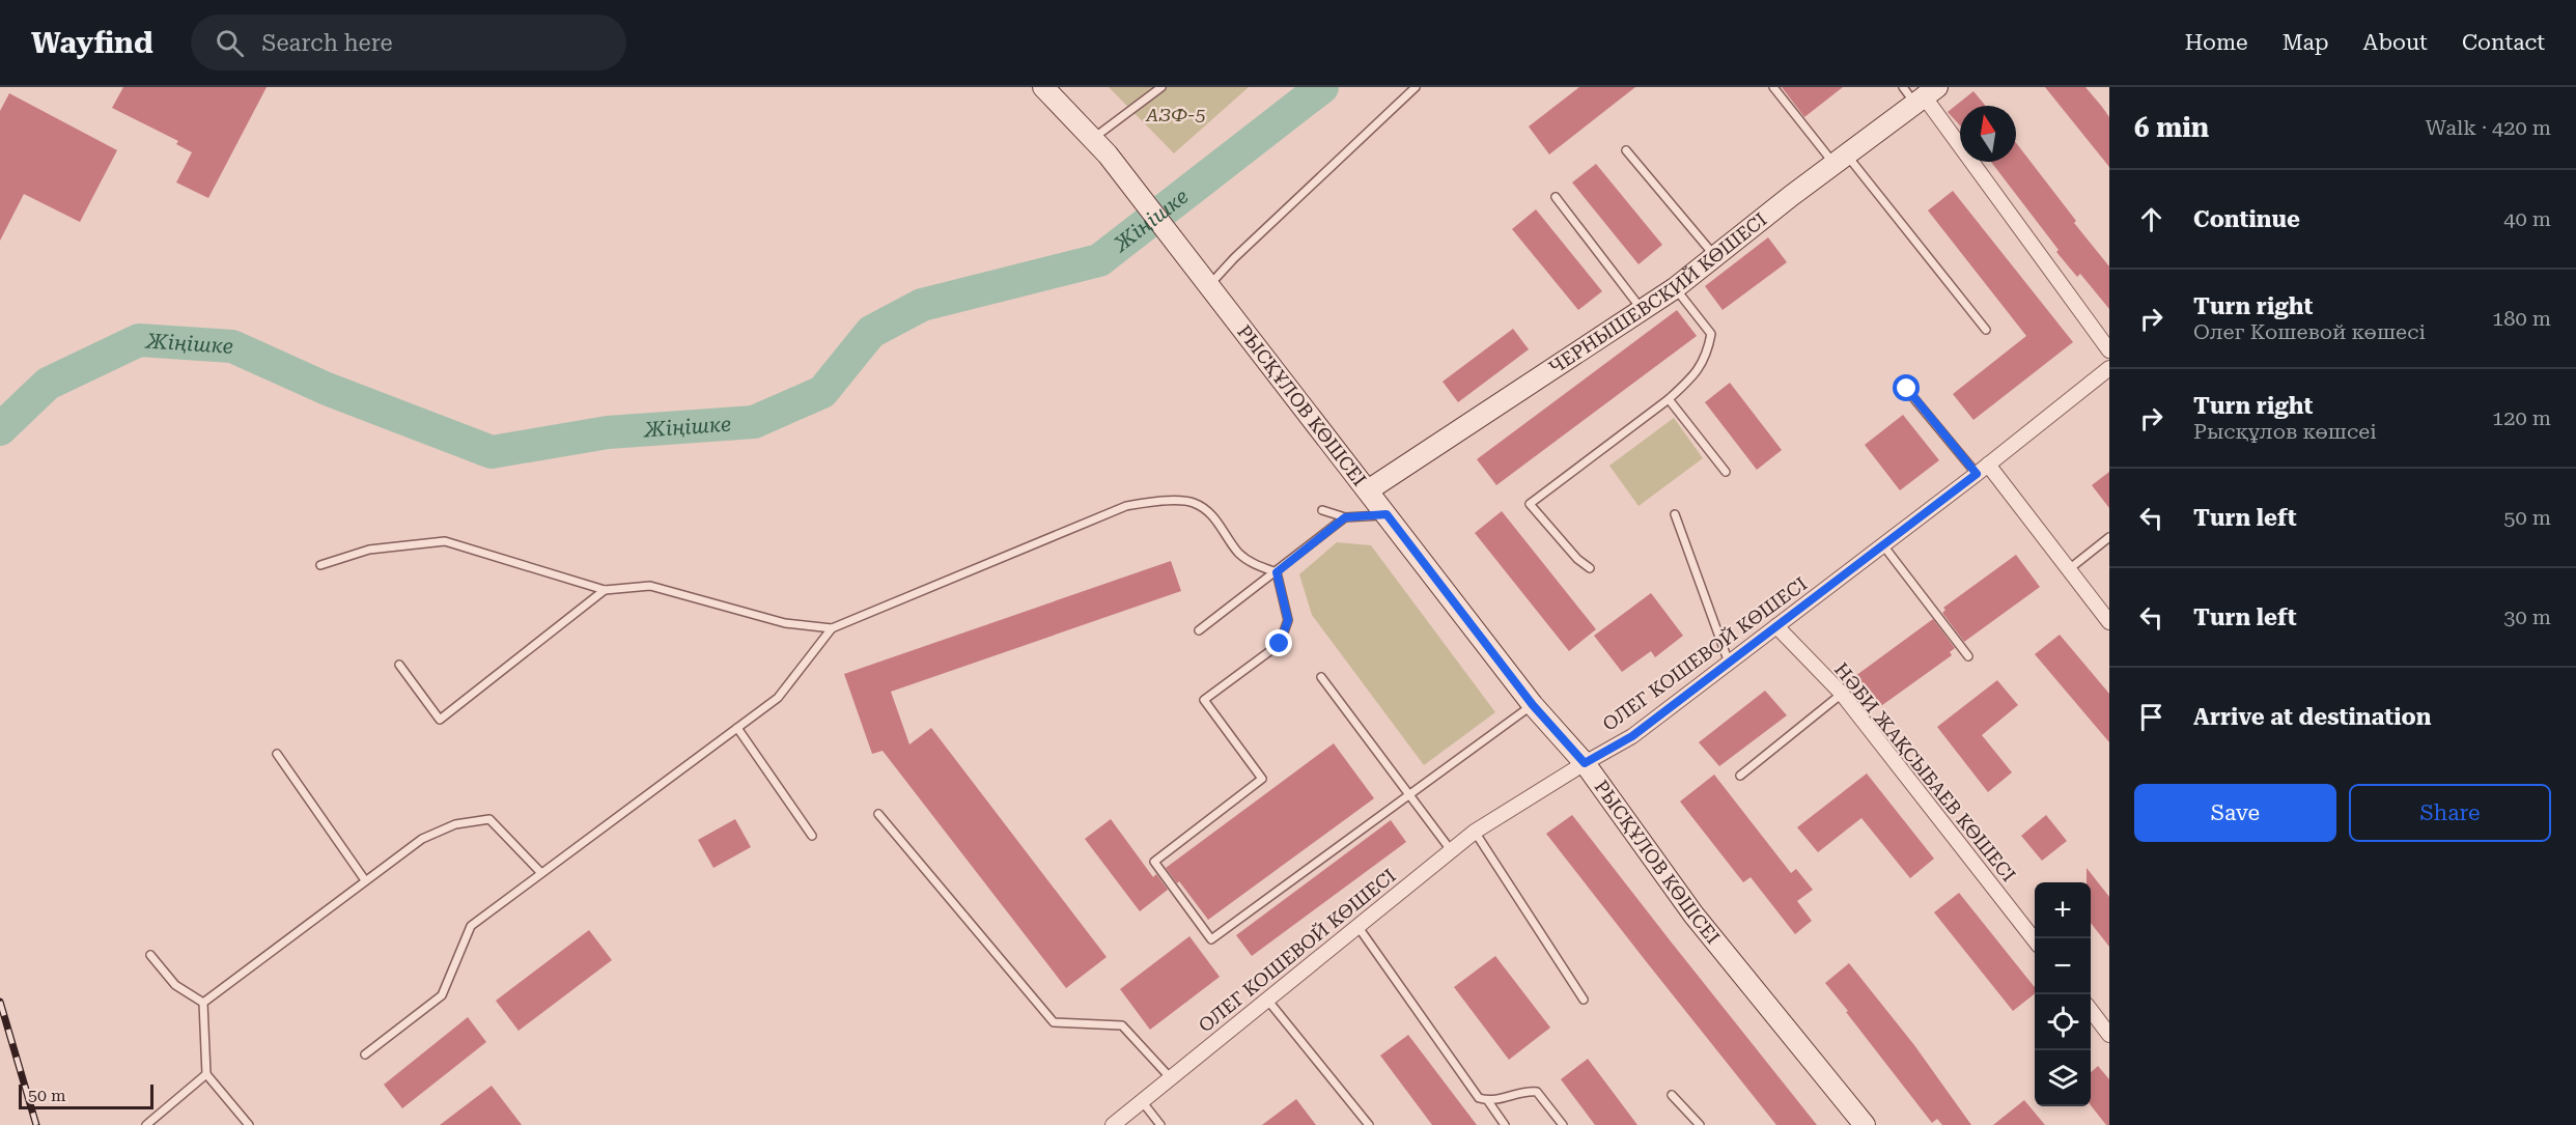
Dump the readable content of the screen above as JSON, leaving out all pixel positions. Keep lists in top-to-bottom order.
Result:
{
  "streets": {
    "street": [
      "ЧЕРНЫШЕВСКИЙ КӨШЕСІ",
      "РЫСҚҰЛОВ КӨШСЕІ",
      "ОЛЕГ КОШЕВОЙ КӨШЕСІ",
      "НӘБИ ЖАҚСЫБАЕВ КӨШЕСІ"
    ]
  },
  "crossings": [
    ["ЧЕРНЫШЕВСКИЙ КӨШЕСІ", "РЫСҚҰЛОВ КӨШСЕІ"],
    ["РЫСҚҰЛОВ КӨШСЕІ", "ОЛЕГ КОШЕВОЙ КӨШЕСІ"],
    ["ОЛЕГ КОШЕВОЙ КӨШЕСІ", "НӘБИ ЖАҚСЫБАЕВ КӨШЕСІ"]
  ],
  "water": ["Жіңішке"],
  "parks": ["АЗФ-5"],
  "scale_bar": "50 m",
  "north": "top",
  "page": {
    "header": "Wayfind",
    "search": "Search here",
    "nav": [
      "Home",
      "Map",
      "About",
      "Contact"
    ],
    "heading": ["6 min", "Walk · 420 m"],
    "list": [
      ["Continue", "40 m"],
      ["Turn right", "Олег Кошевой көшесі", "180 m"],
      ["Turn right", "Рысқұлов көшсеі", "120 m"],
      ["Turn left", "50 m"],
      ["Turn left", "30 m"],
      "Arrive at destination"
    ],
    "buttons": ["Save", "Share"],
    "map_buttons": ["+", "−"],
    "scale": "50 m"
  }
}
